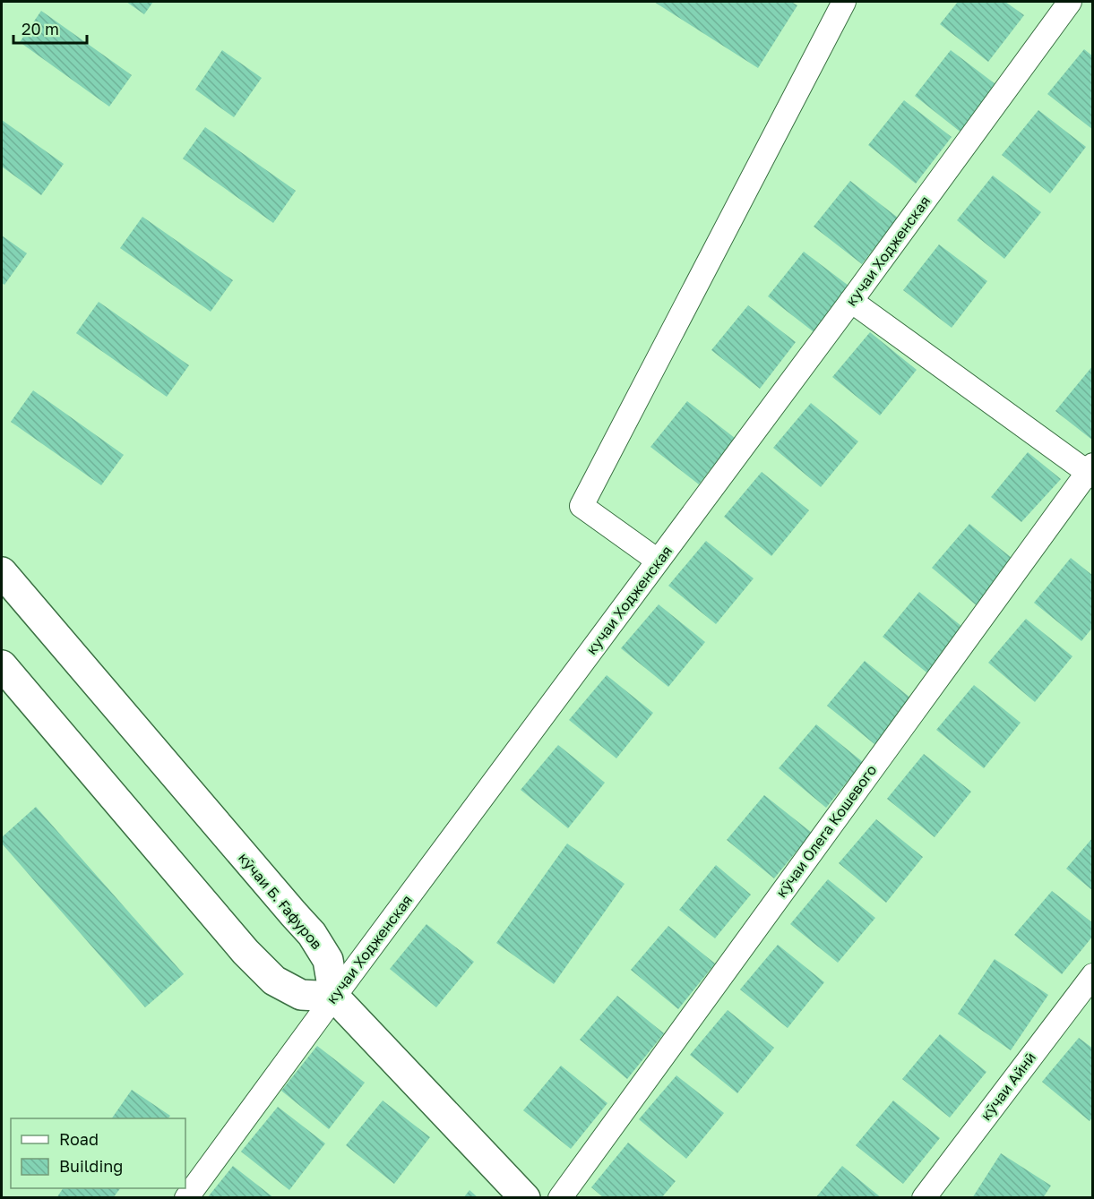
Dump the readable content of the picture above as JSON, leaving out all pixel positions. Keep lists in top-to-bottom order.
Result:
{
  "streets": {
    "main road": ["кӯчаи Б. Ғафуров"],
    "street": ["кучаи Ходженская", "кӯчаи Олега Кошевого", "кӯчаи Айнӣ"]
  },
  "crossings": [
    ["кучаи Ходженская", "кӯчаи Б. Ғафуров"]
  ],
  "legend": ["Road", "Building"],
  "scale_bar": "20 m"
}
